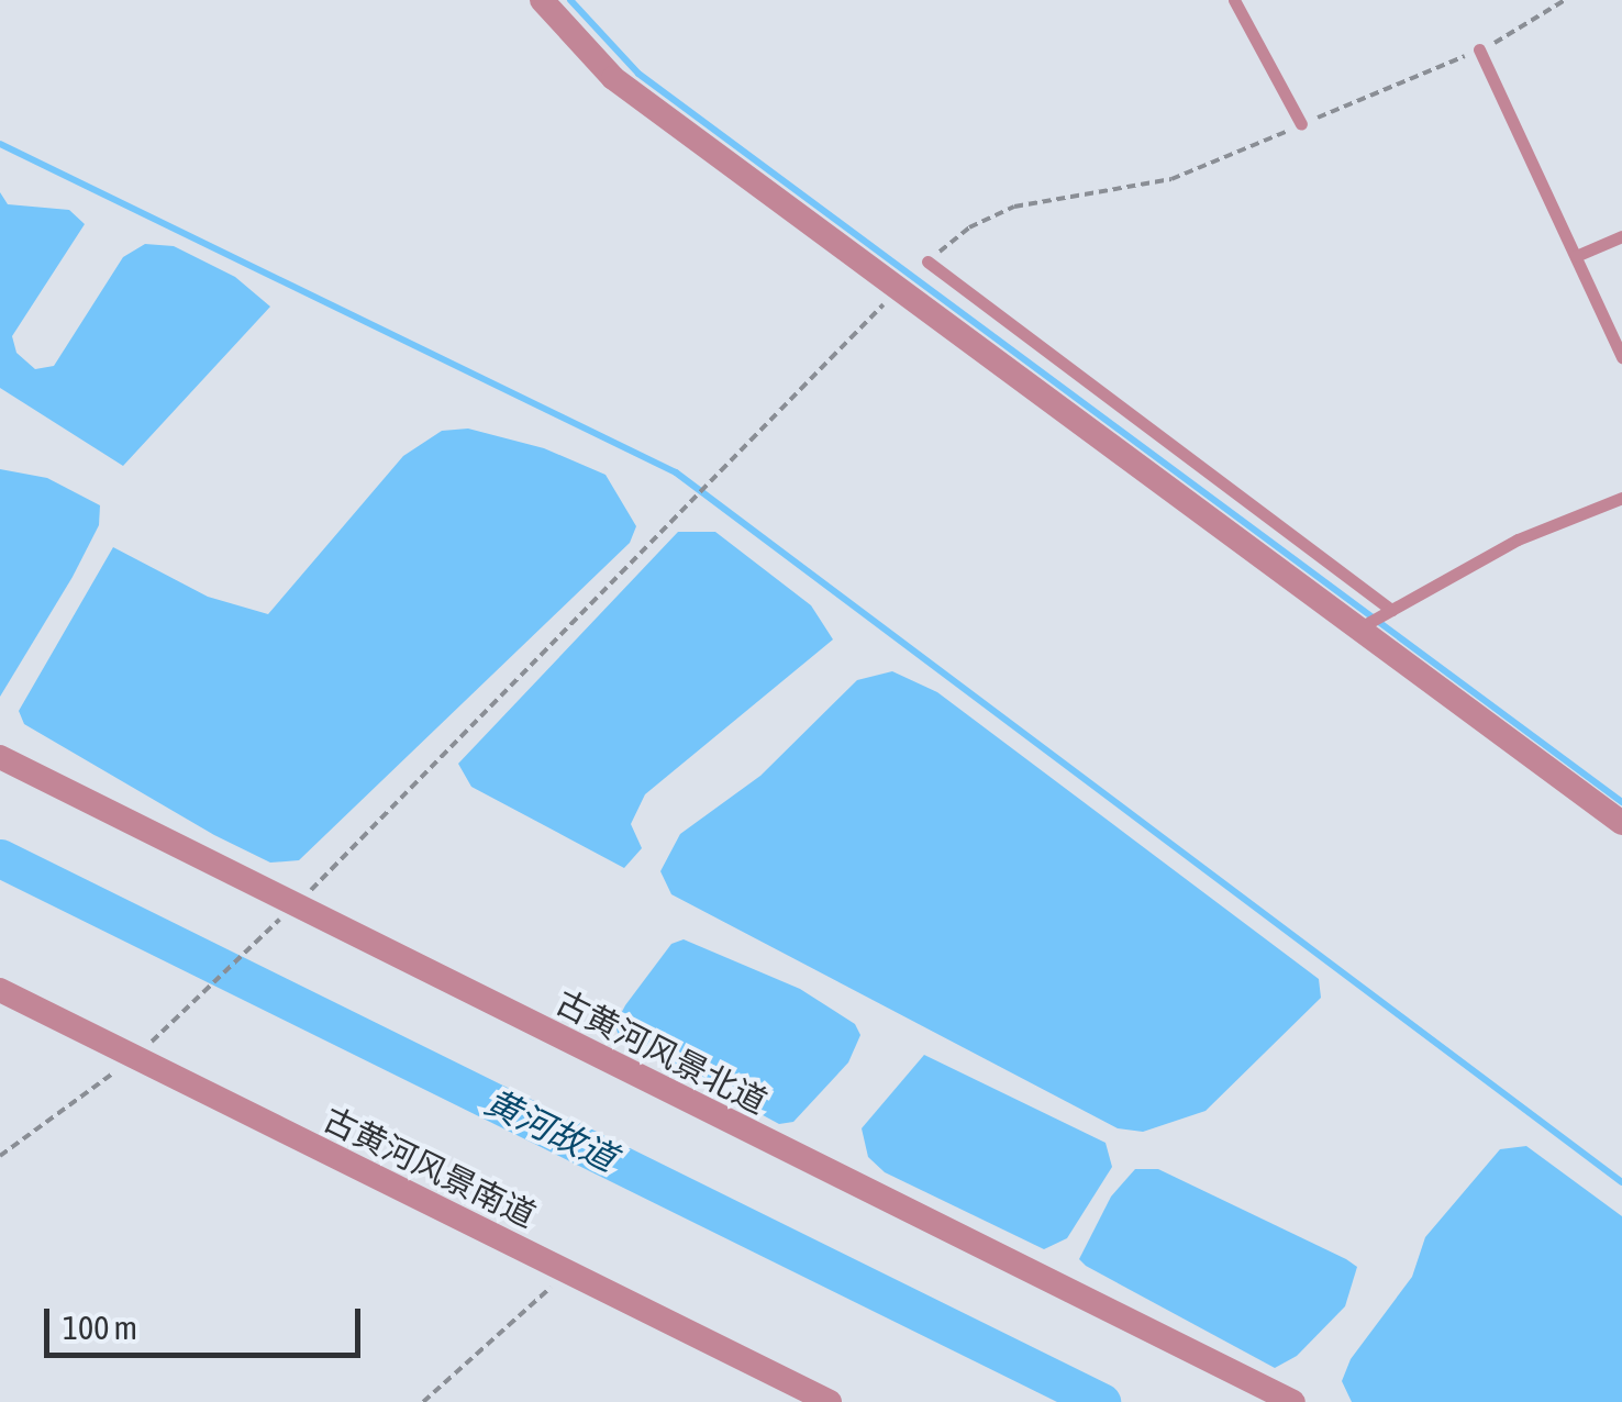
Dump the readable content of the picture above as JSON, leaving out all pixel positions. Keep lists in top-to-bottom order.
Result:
{
  "streets": {
    "street": ["古黄河风景北道", "古黄河风景南道"]
  },
  "water": ["黄河故道"],
  "scale_bar": "100 m"
}
